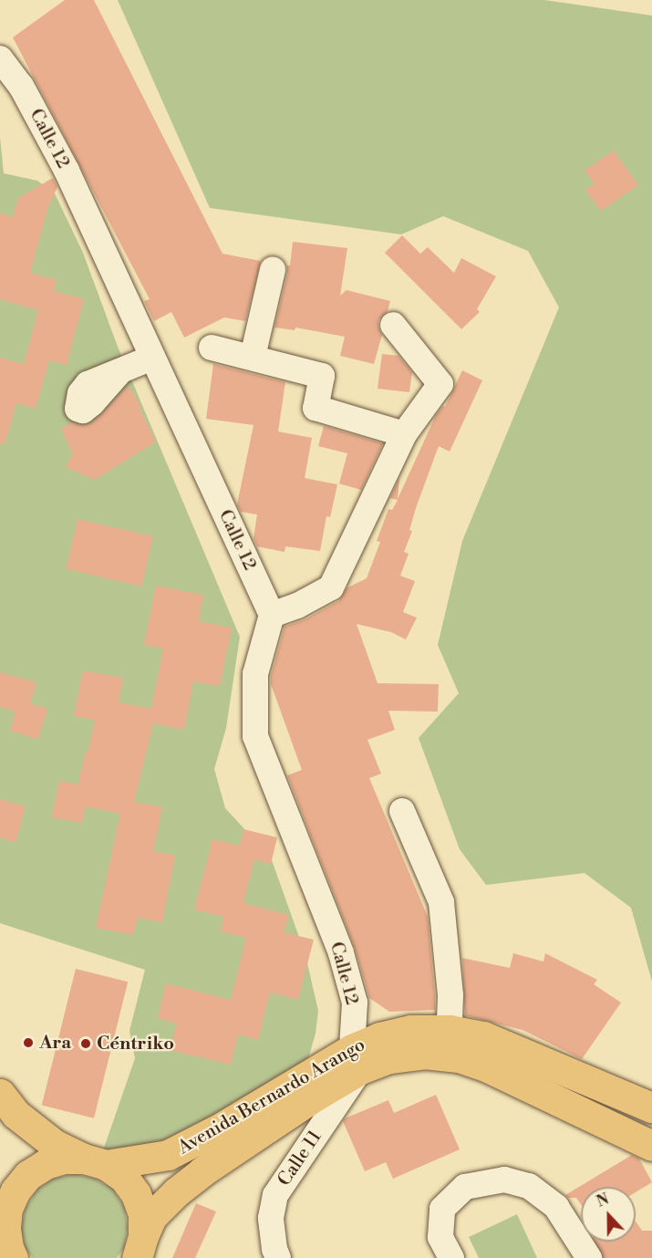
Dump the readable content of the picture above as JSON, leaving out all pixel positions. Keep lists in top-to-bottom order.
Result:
{
  "streets": {
    "main road": ["Avenida Bernardo Arango"],
    "street": ["Calle 12", "Calle 11"]
  },
  "crossings": [
    ["Calle 12", "Avenida Bernardo Arango"],
    ["Calle 12", "Calle 11"],
    ["Avenida Bernardo Arango", "Calle 11"]
  ],
  "places": ["Ara", "Céntriko"],
  "north": "top"
}
